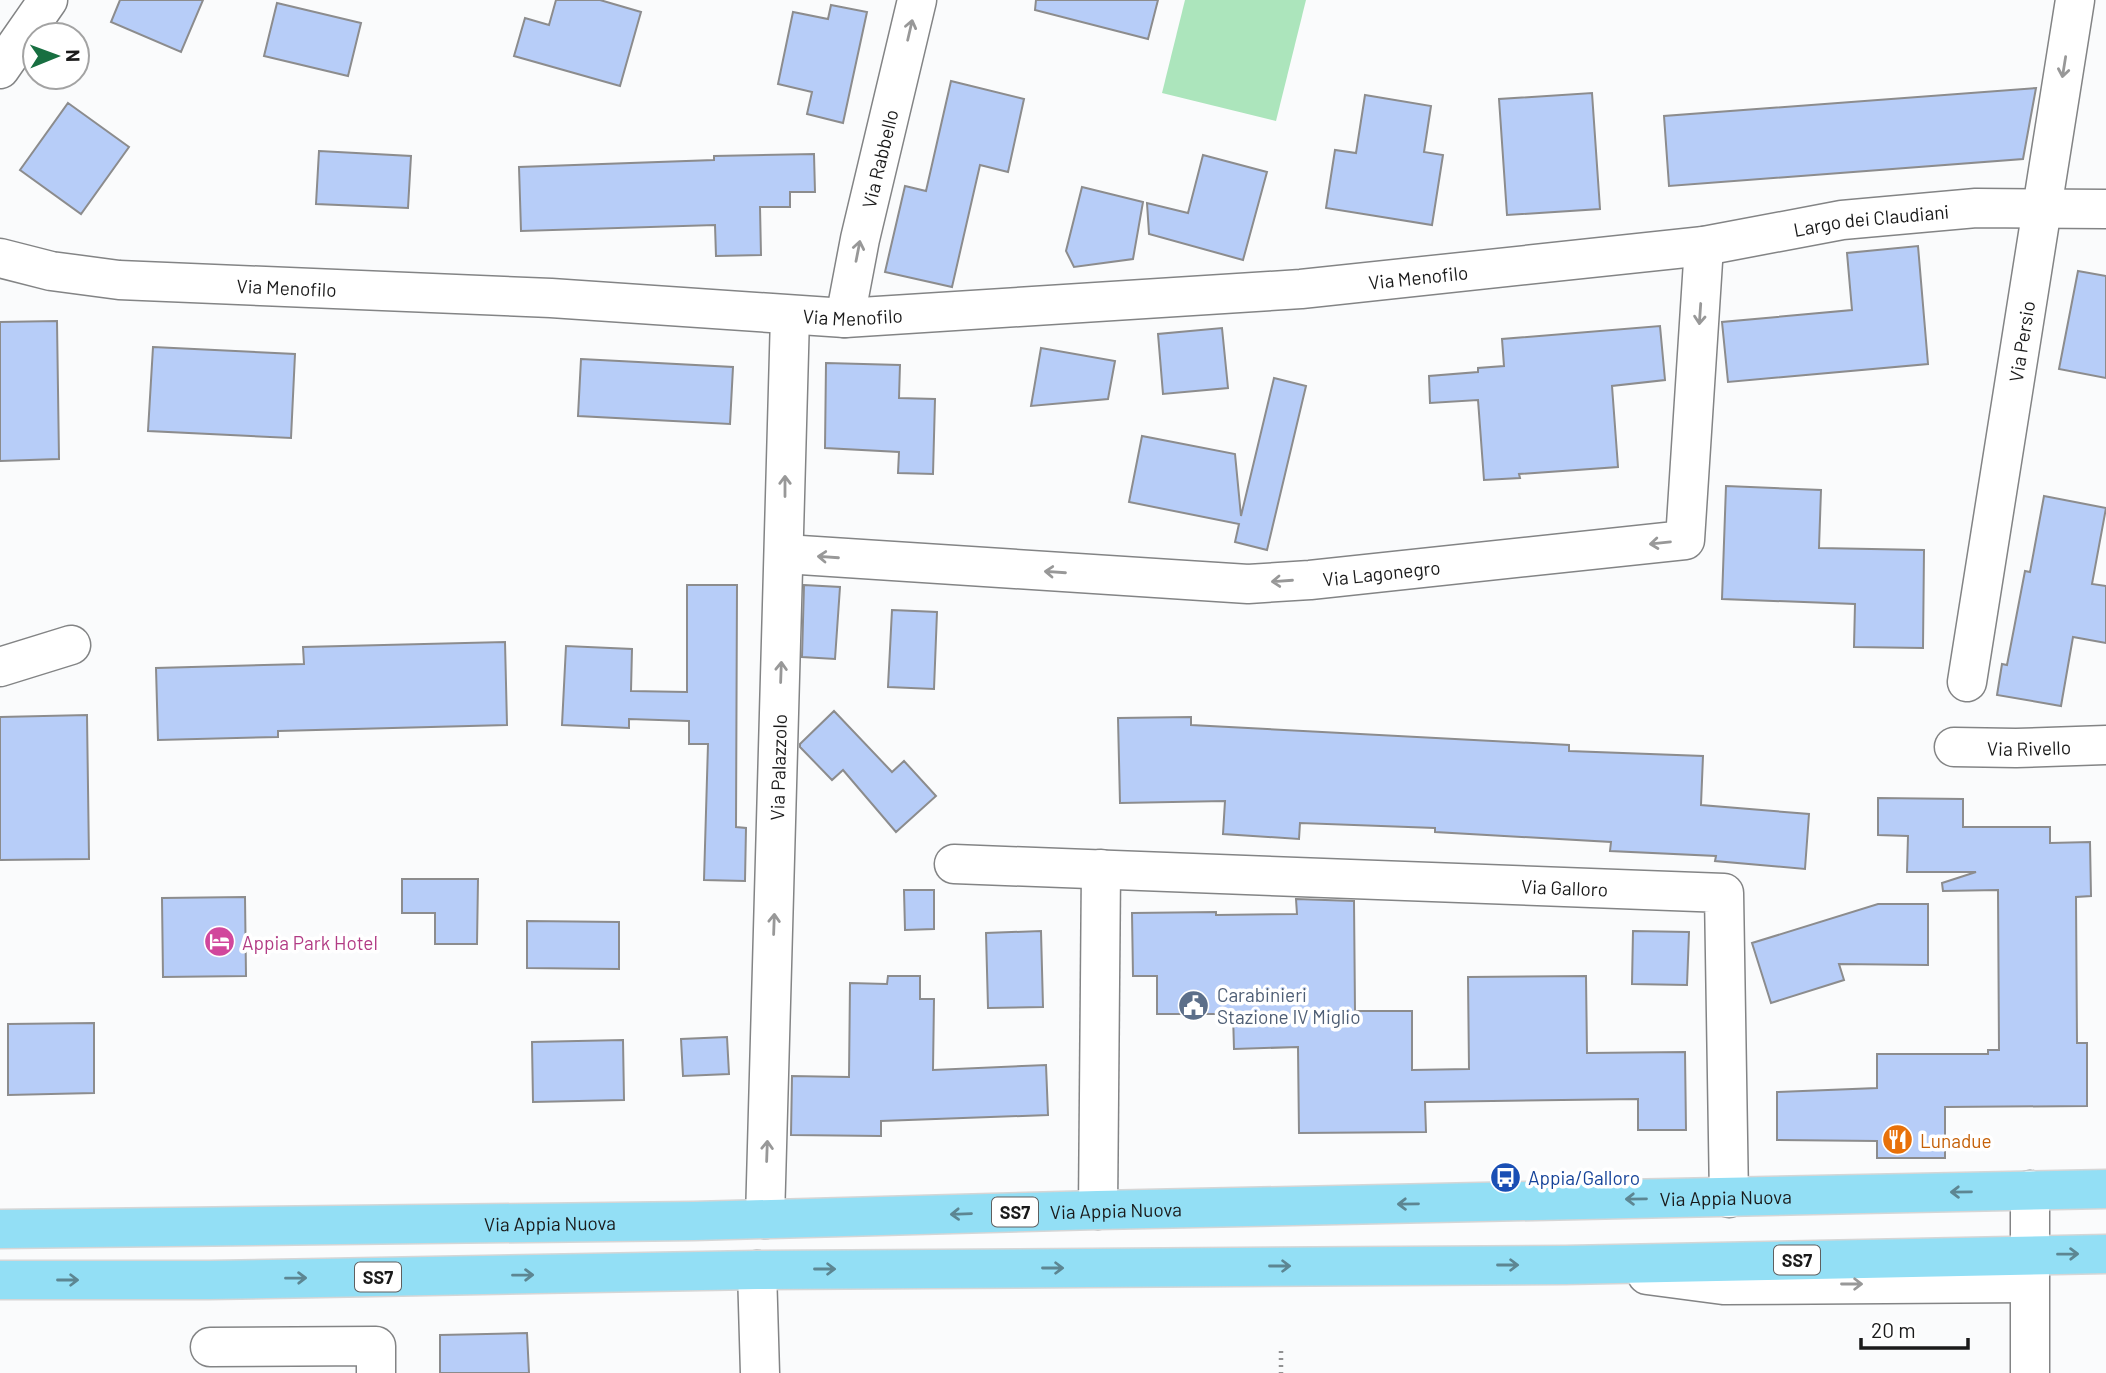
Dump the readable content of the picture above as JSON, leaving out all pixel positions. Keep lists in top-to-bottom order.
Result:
{
  "streets": {
    "main road": ["Via Appia Nuova", "SS7"],
    "street": [
      "Via Rabbello",
      "Largo dei Claudiani",
      "Via Menofilo",
      "Via Persio",
      "Via Lagonegro",
      "Via Rivello",
      "Via Palazzolo",
      "Via Galloro"
    ]
  },
  "crossings": [
    ["Via Rabbello", "Via Menofilo"],
    ["Largo dei Claudiani", "Via Menofilo"],
    ["Largo dei Claudiani", "Via Persio"],
    ["Largo dei Claudiani", "Via Lagonegro"],
    ["Via Menofilo", "Via Lagonegro"],
    ["Via Menofilo", "Via Palazzolo"],
    ["Via Lagonegro", "Via Palazzolo"],
    ["Via Palazzolo", "Via Appia Nuova"],
    ["Via Galloro", "Via Appia Nuova"]
  ],
  "one_way": ["Via Rabbello", "Via Lagonegro"],
  "places": {
    "hotel": ["Appia Park Hotel"],
    "public building": ["Carabinieri Stazione IV Miglio"],
    "restaurant": ["Lunadue"],
    "bus stop": ["Appia/Galloro"]
  },
  "scale_bar": "20 m",
  "north": "right"
}
